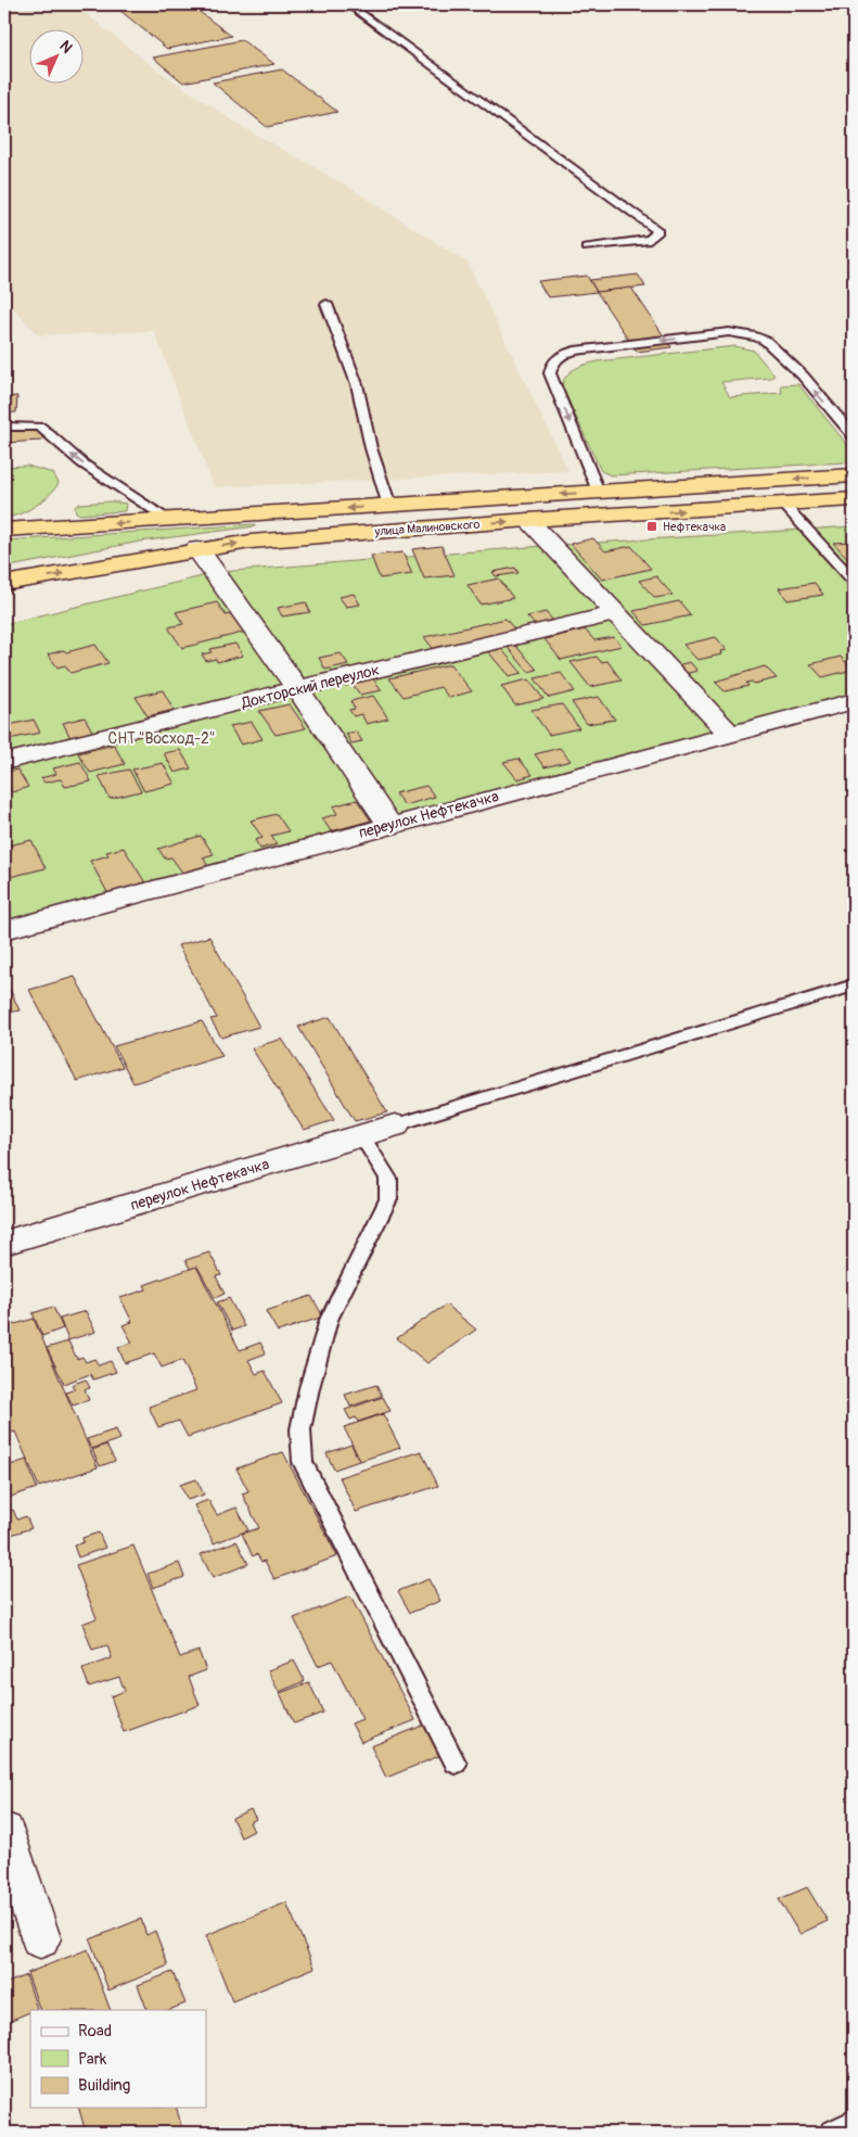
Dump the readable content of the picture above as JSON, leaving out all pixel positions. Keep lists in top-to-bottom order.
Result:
{
  "streets": {
    "highway": ["улица Малиновского"],
    "street": ["Докторский переулок", "переулок Нефтекачка"]
  },
  "parks": ["СНТ \"Восход-2\""],
  "places": {
    "transit": ["Нефтекачка"]
  },
  "legend": ["Road", "Park", "Building"],
  "north": "top right"
}
